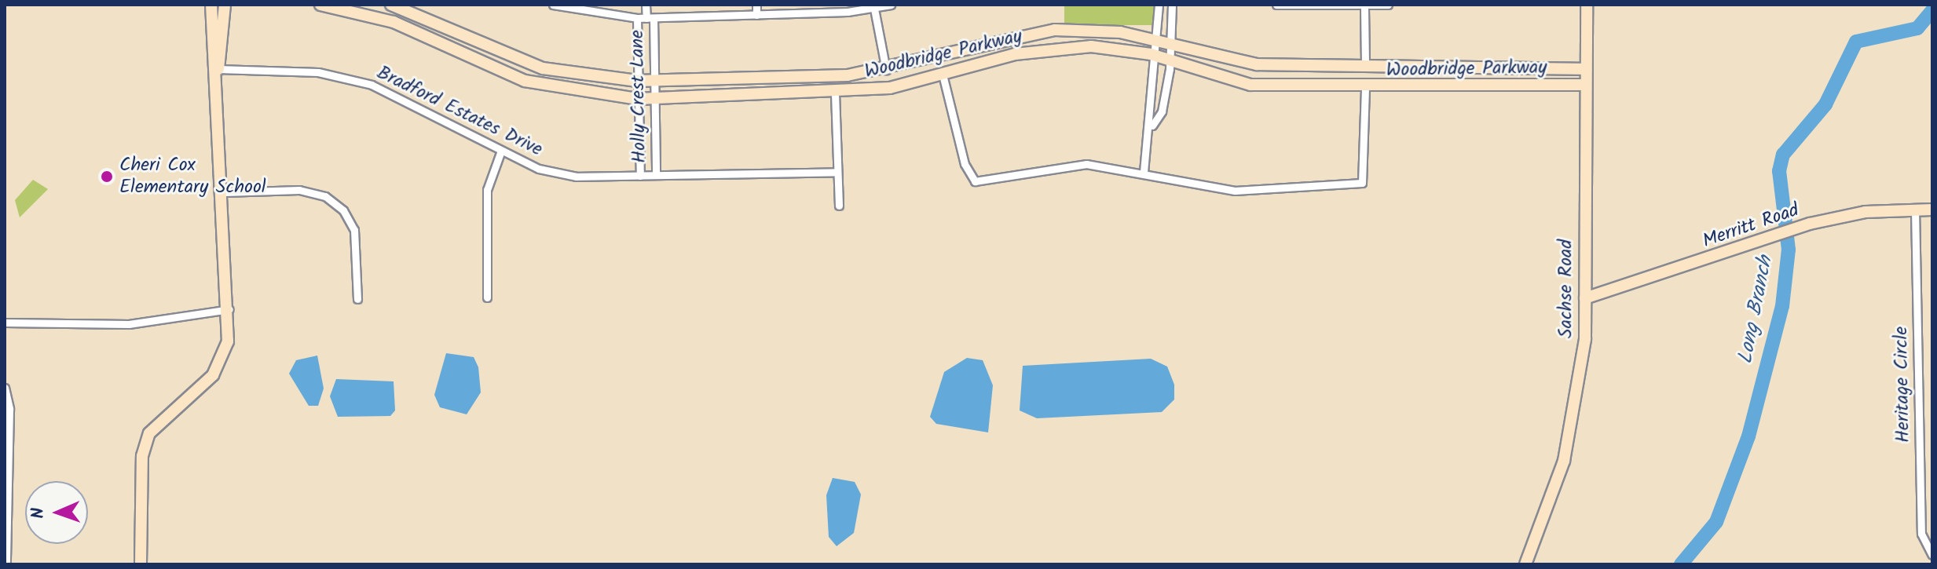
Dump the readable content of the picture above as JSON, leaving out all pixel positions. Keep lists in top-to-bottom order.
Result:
{
  "streets": {
    "main road": ["Woodbridge Parkway", "Merritt Road", "Sachse Road"],
    "street": ["Holly Crest Lane", "Bradford Estates Drive", "Heritage Circle"]
  },
  "crossings": [
    ["Woodbridge Parkway", "Holly Crest Lane"],
    ["Woodbridge Parkway", "Sachse Road"],
    ["Holly Crest Lane", "Bradford Estates Drive"],
    ["Merritt Road", "Sachse Road"],
    ["Merritt Road", "Heritage Circle"]
  ],
  "water": ["Long Branch"],
  "places": ["Cheri Cox Elementary School"],
  "north": "left"
}
